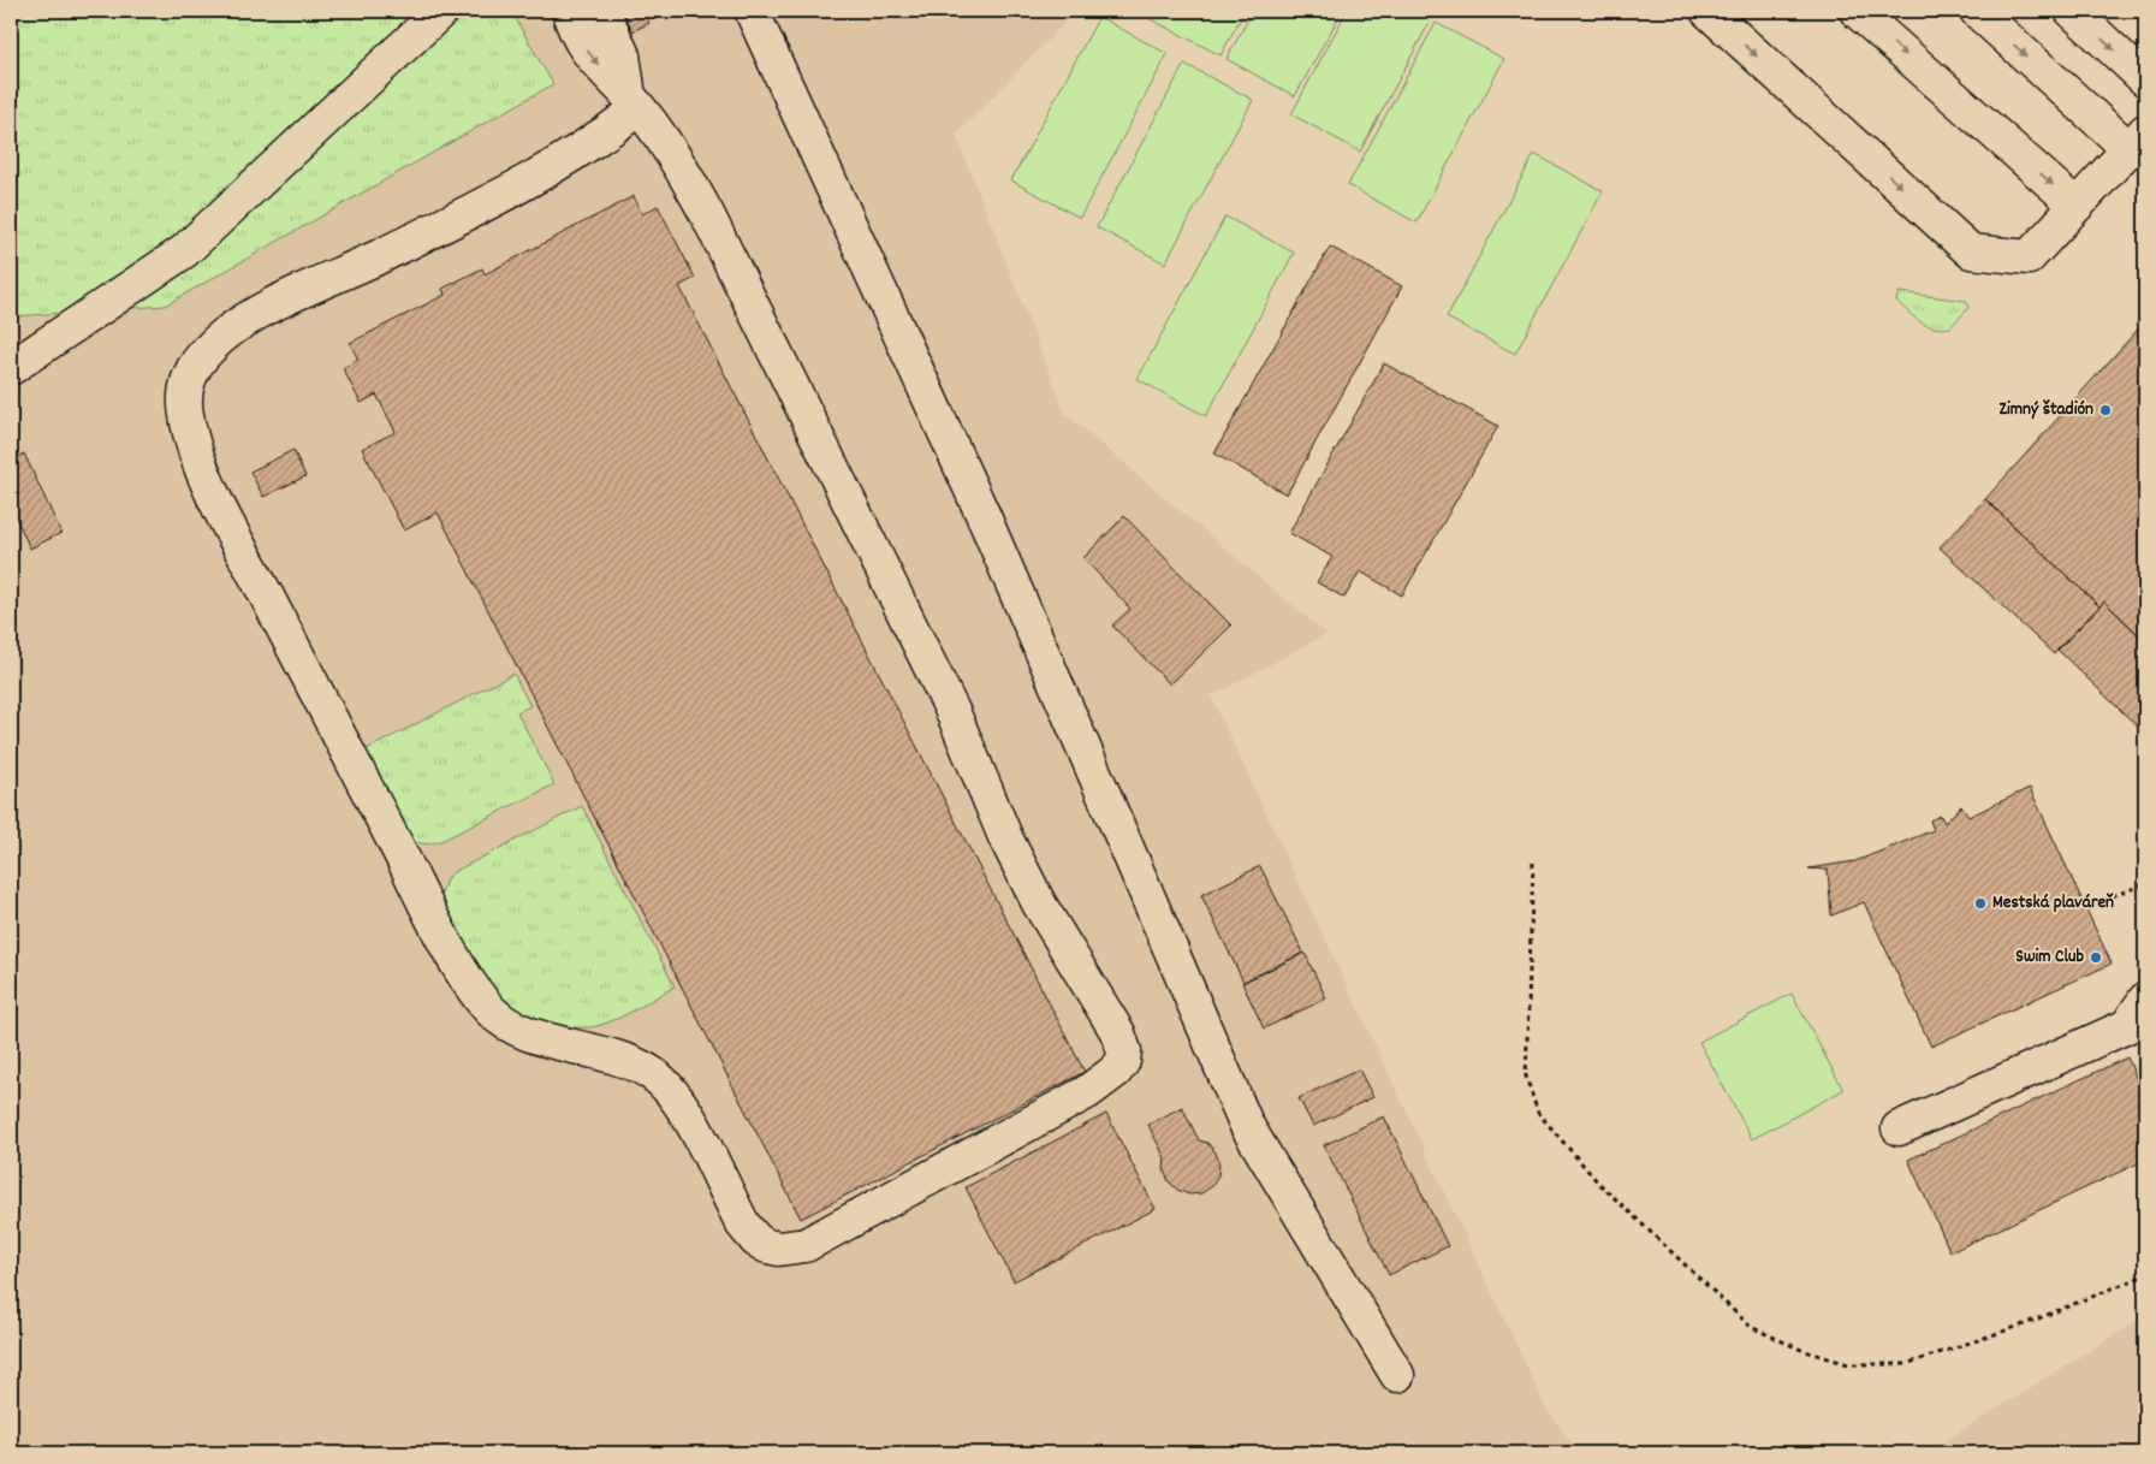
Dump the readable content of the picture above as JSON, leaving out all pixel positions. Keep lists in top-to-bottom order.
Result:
{
  "places": ["Zimný štadión", "Mestská plaváreň", "Swim Club"]
}
